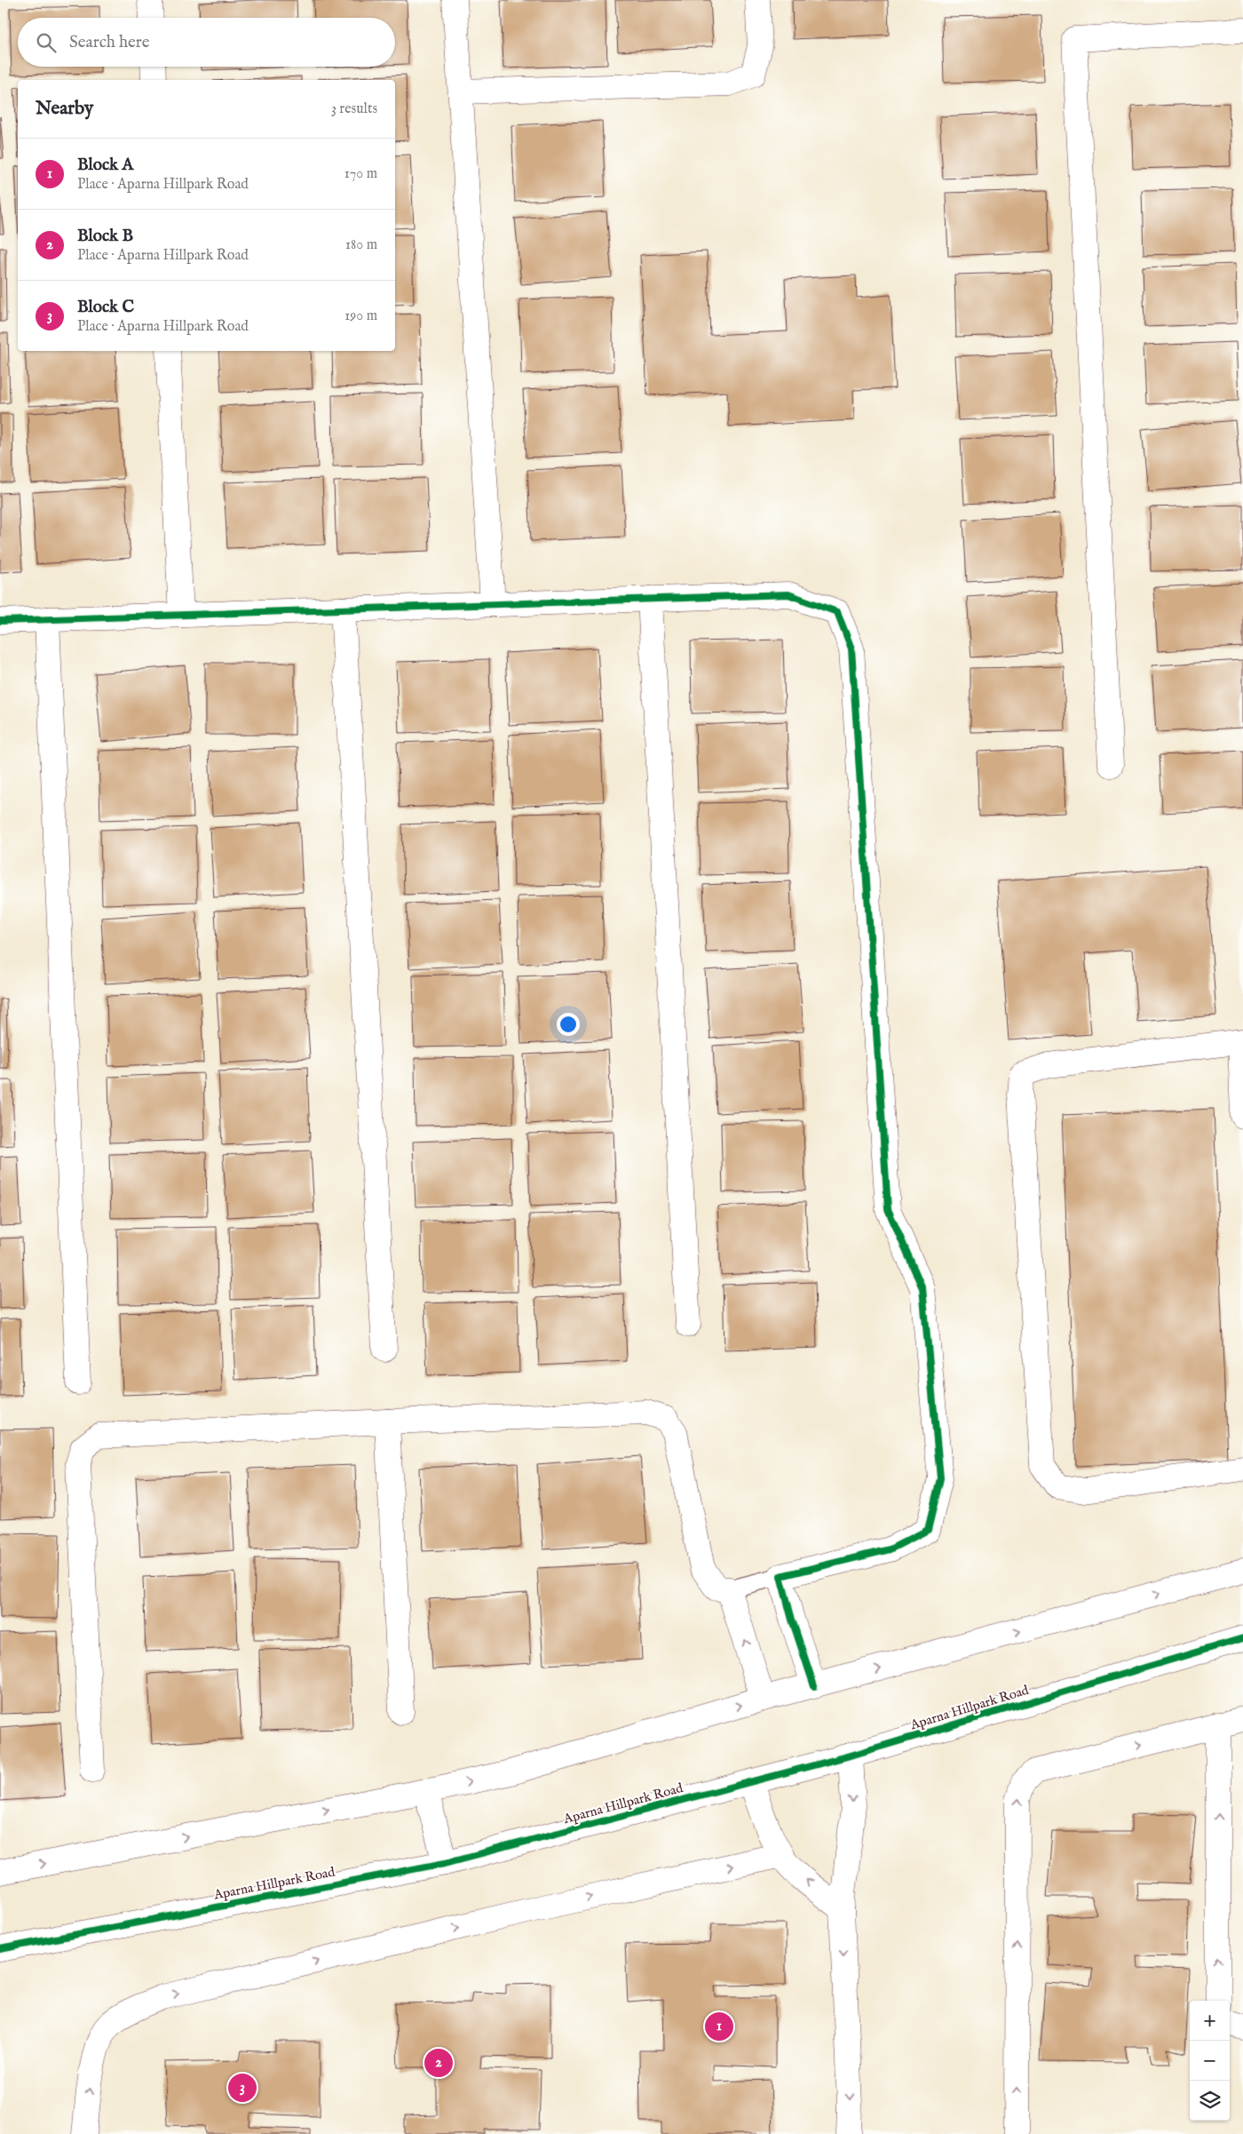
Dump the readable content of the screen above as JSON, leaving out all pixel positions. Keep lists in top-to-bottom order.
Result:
{
  "streets": {
    "street": ["Aparna Hillpark Road"]
  },
  "page": {
    "search": "Search here",
    "heading": ["Nearby", "3 results"],
    "list": [
      {
        "mark": "1",
        "name": "Block A",
        "note": "Place · Aparna Hillpark Road",
        "value": "170 m"
      },
      {
        "mark": "2",
        "name": "Block B",
        "note": "Place · Aparna Hillpark Road",
        "value": "180 m"
      },
      {
        "mark": "3",
        "name": "Block C",
        "note": "Place · Aparna Hillpark Road",
        "value": "190 m"
      }
    ],
    "map_buttons": ["+", "−"],
    "pins": ["1", "2", "3"]
  }
}
